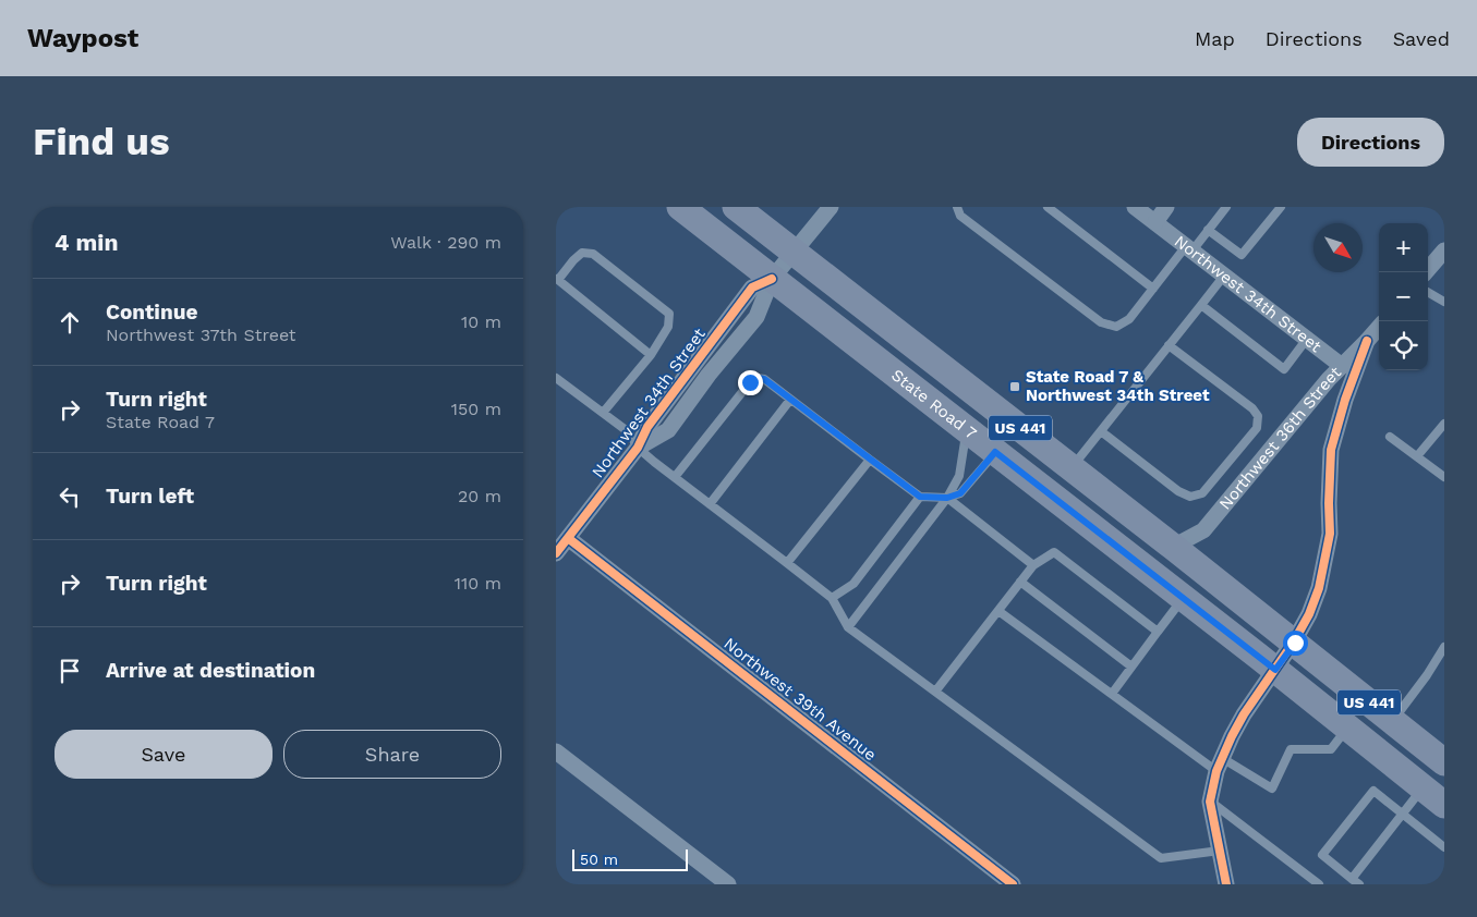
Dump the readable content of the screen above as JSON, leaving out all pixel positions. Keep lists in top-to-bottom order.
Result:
{
  "streets": {
    "main road": ["State Road 7", "US 441"],
    "street": ["Northwest 34th Street", "Northwest 36th Street", "Northwest 39th Avenue"]
  },
  "crossings": [
    ["Northwest 34th Street", "State Road 7"],
    ["Northwest 34th Street", "Northwest 36th Street"],
    ["Northwest 34th Street", "Northwest 39th Avenue"],
    ["State Road 7", "Northwest 36th Street"]
  ],
  "places": {
    "transit": ["State Road 7 & Northwest 34th Street"]
  },
  "scale_bar": "50 m",
  "north": "bottom right",
  "page": {
    "header": "Waypost",
    "nav": ["Map", "Directions", "Saved"],
    "buttons": [
      "Directions",
      ["Save", "Share"]
    ],
    "title": "Find us",
    "heading": ["4 min", "Walk · 290 m"],
    "map_buttons": ["+", "−"],
    "list": [
      ["Continue", "Northwest 37th Street", "10 m"],
      ["Turn right", "State Road 7", "150 m"],
      ["Turn left", "20 m"],
      ["Turn right", "110 m"],
      "Arrive at destination"
    ],
    "scale": "50 m"
  }
}
